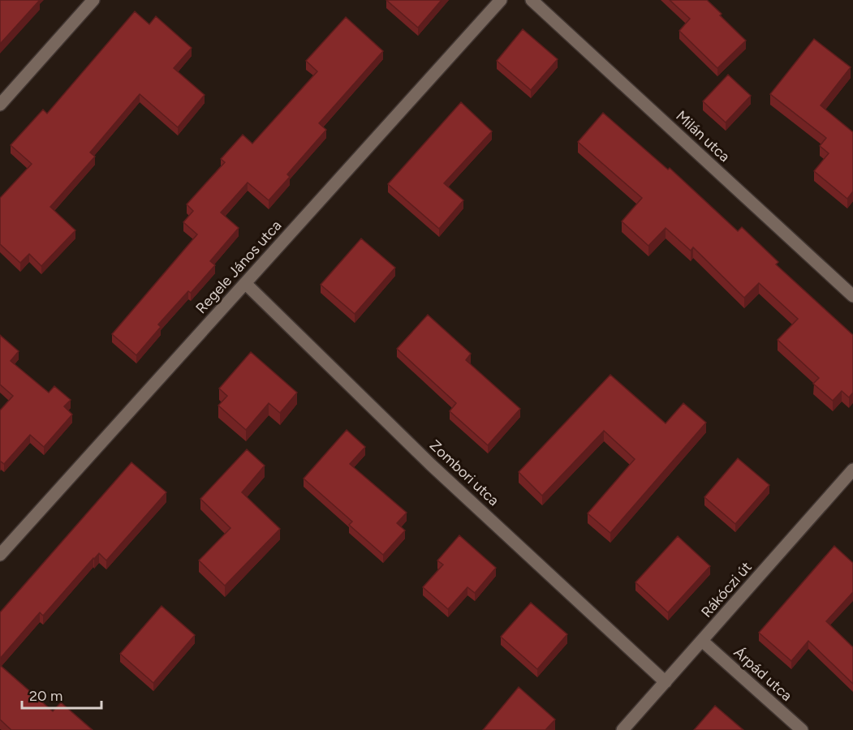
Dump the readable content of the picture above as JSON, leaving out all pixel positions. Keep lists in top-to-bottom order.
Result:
{
  "streets": {
    "street": [
      "Milán utca",
      "Regele János utca",
      "Zombori utca",
      "Rákóczi út",
      "Árpád utca"
    ]
  },
  "crossings": [
    ["Regele János utca", "Zombori utca"],
    ["Zombori utca", "Rákóczi út"],
    ["Rákóczi út", "Árpád utca"]
  ],
  "scale_bar": "20 m"
}
